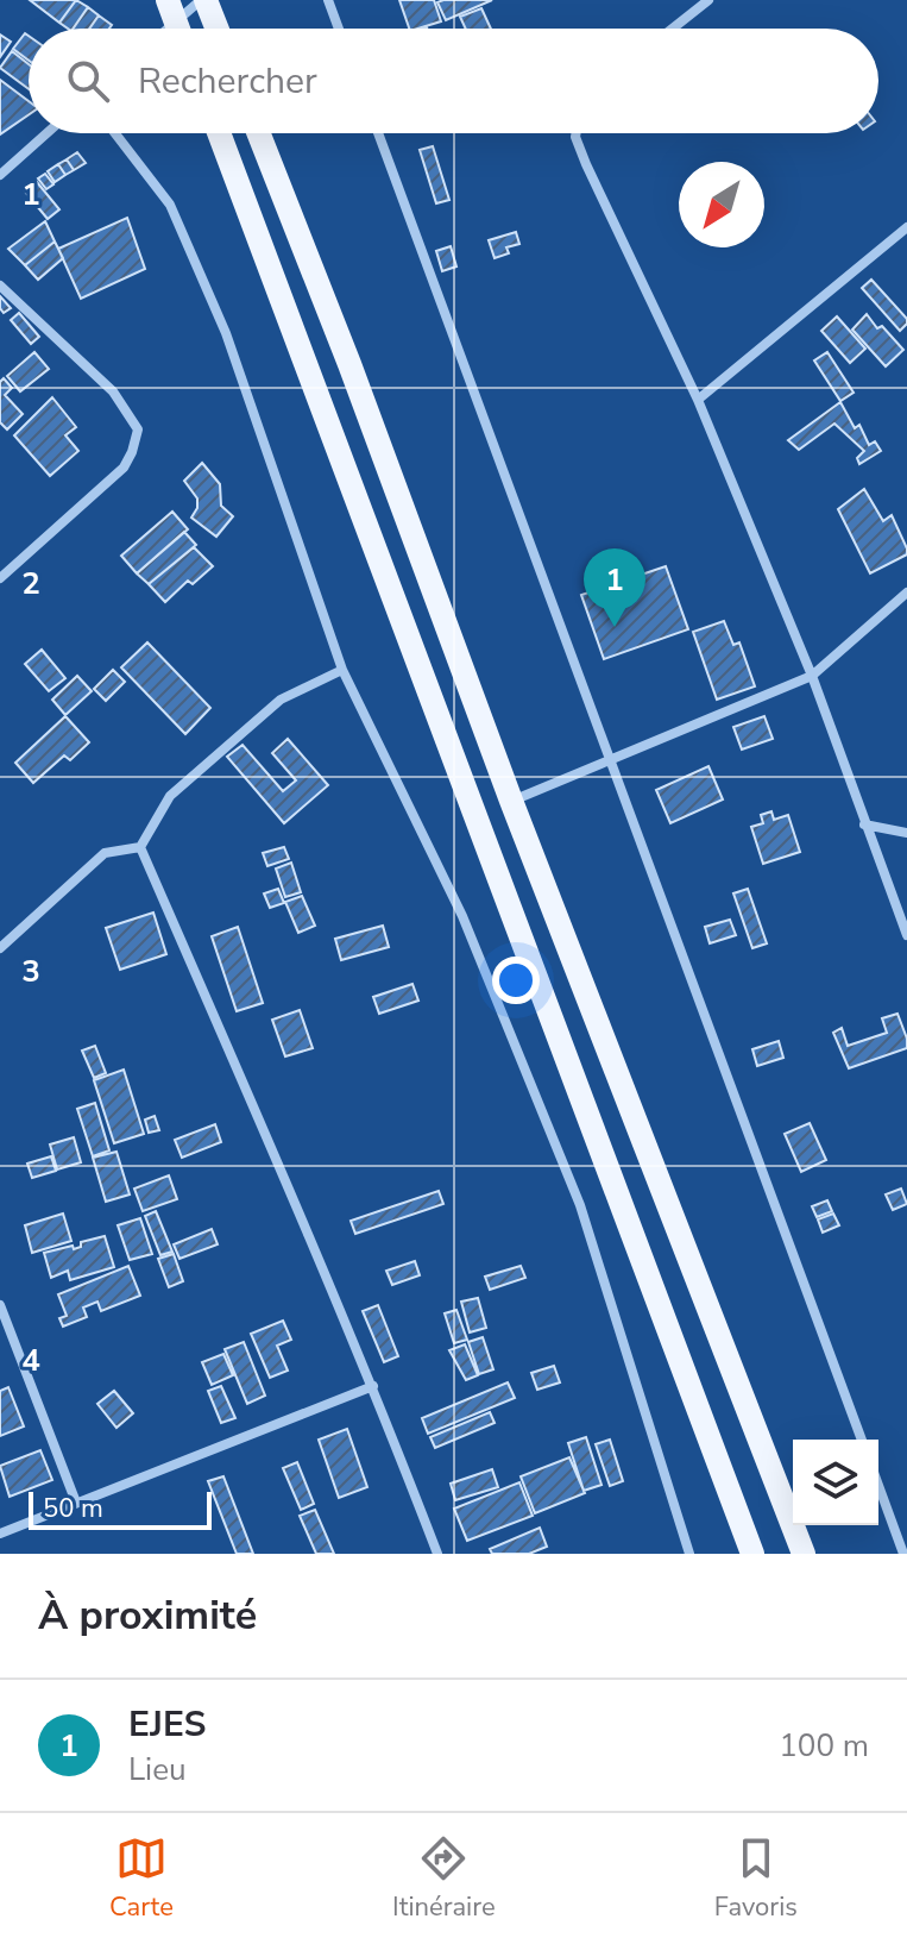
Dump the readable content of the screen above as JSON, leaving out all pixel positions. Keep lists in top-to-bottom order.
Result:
{
  "scale_bar": "50 m",
  "north": "bottom left",
  "page": {
    "search": "Rechercher",
    "pins": "1",
    "scale": "50 m",
    "heading": "À proximité",
    "list": [
      {
        "mark": "1",
        "name": "EJES",
        "note": "Lieu",
        "value": "100 m"
      }
    ],
    "nav": ["Carte", "Itinéraire", "Favoris"]
  },
  "grid": {
    "rows": [
      "1",
      "2",
      "3",
      "4"
    ]
  }
}
